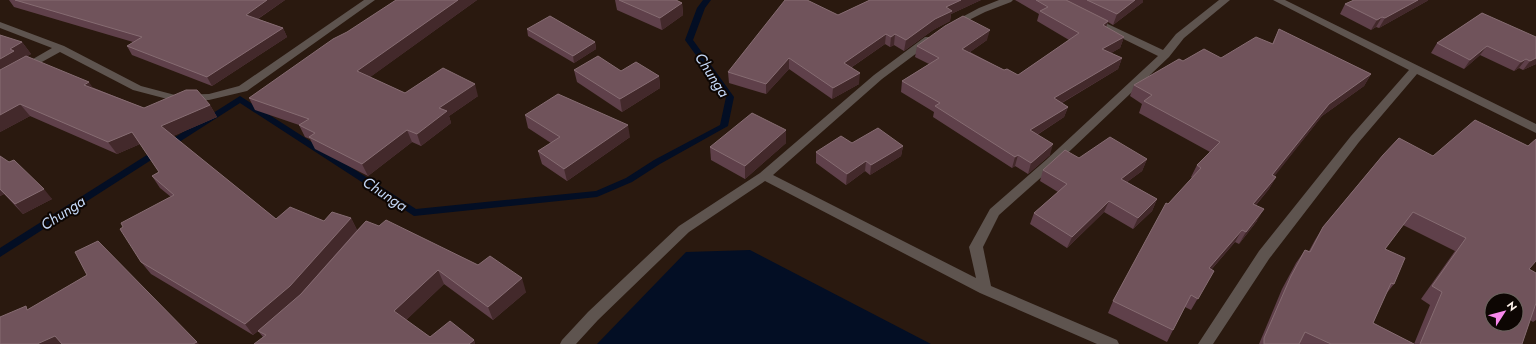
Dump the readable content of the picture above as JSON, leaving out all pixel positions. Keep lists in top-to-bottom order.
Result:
{
  "water": ["Chunga"],
  "north": "top right"
}
